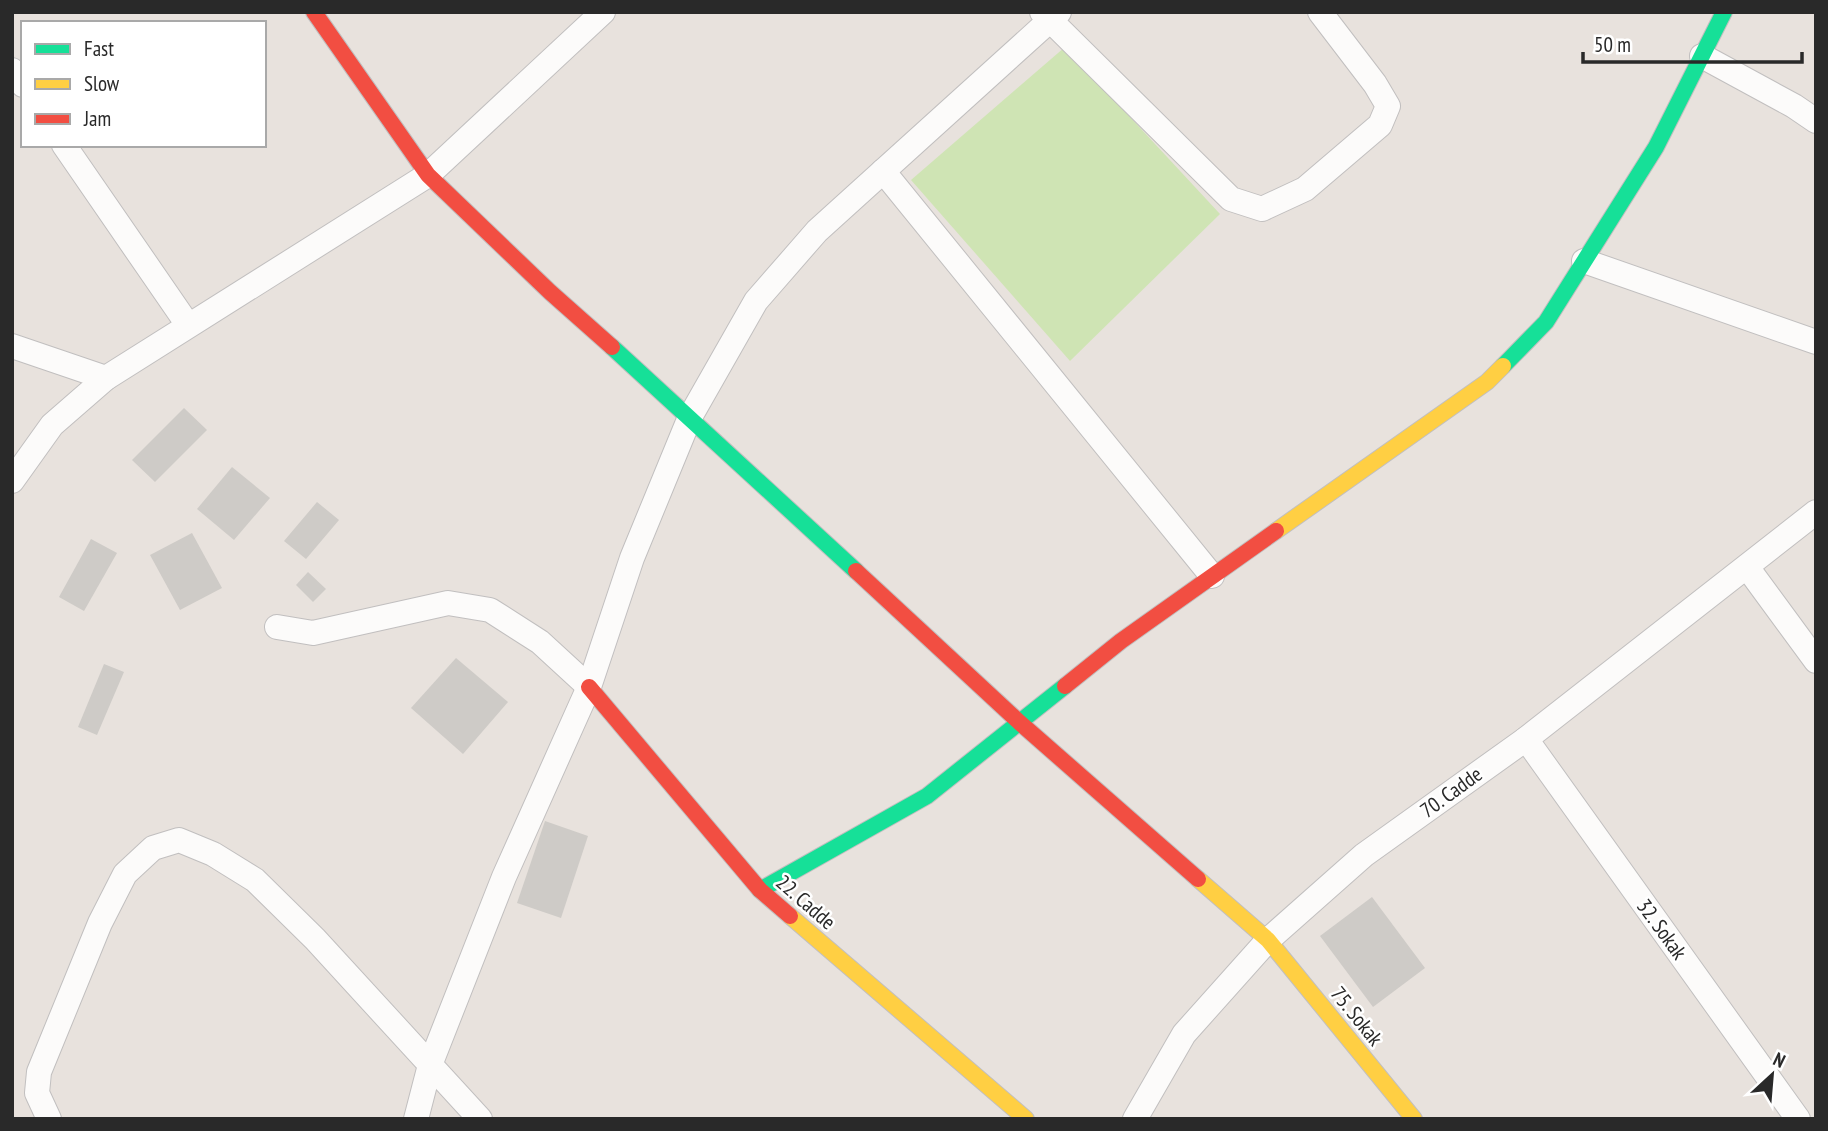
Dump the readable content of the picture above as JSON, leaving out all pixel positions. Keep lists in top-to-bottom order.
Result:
{
  "streets": {
    "street": [
      "70. Cadde",
      "22. Cadde",
      "32. Sokak",
      "75. Sokak"
    ]
  },
  "crossings": [
    ["70. Cadde", "32. Sokak"],
    ["70. Cadde", "75. Sokak"]
  ],
  "legend": ["Fast", "Slow", "Jam"],
  "scale_bar": "50 m",
  "north": "top right"
}
